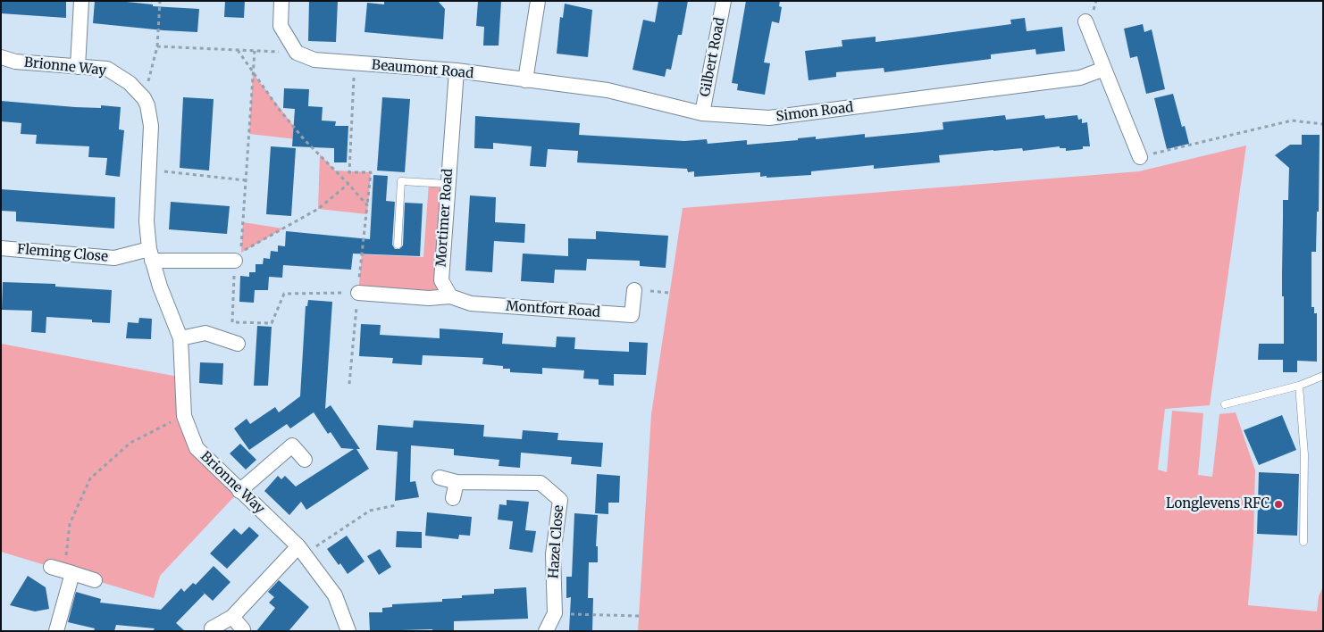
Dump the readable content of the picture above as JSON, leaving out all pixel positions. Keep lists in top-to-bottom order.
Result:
{
  "streets": {
    "street": [
      "Gilbert Road",
      "Brionne Way",
      "Beaumont Road",
      "Simon Road",
      "Mortimer Road",
      "Fleming Close",
      "Montfort Road",
      "Hazel Close"
    ]
  },
  "crossings": [
    ["Gilbert Road", "Simon Road"],
    ["Brionne Way", "Fleming Close"],
    ["Beaumont Road", "Simon Road"],
    ["Beaumont Road", "Mortimer Road"],
    ["Mortimer Road", "Montfort Road"]
  ],
  "places": ["Longlevens RFC"]
}
